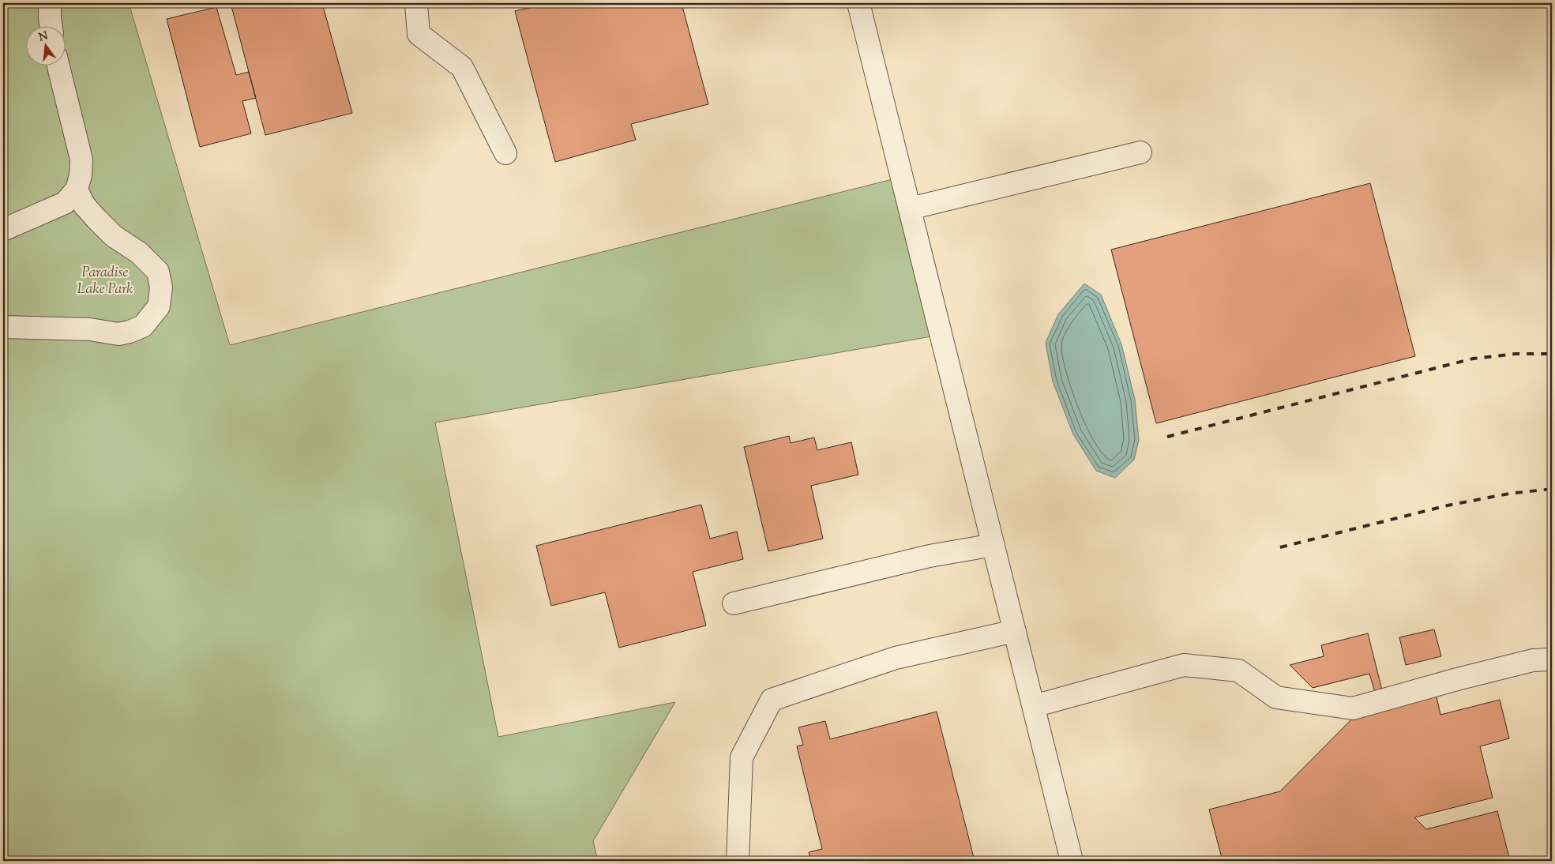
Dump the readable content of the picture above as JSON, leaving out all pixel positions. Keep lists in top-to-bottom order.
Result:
{
  "parks": ["Paradise Lake Park"],
  "north": "top"
}
